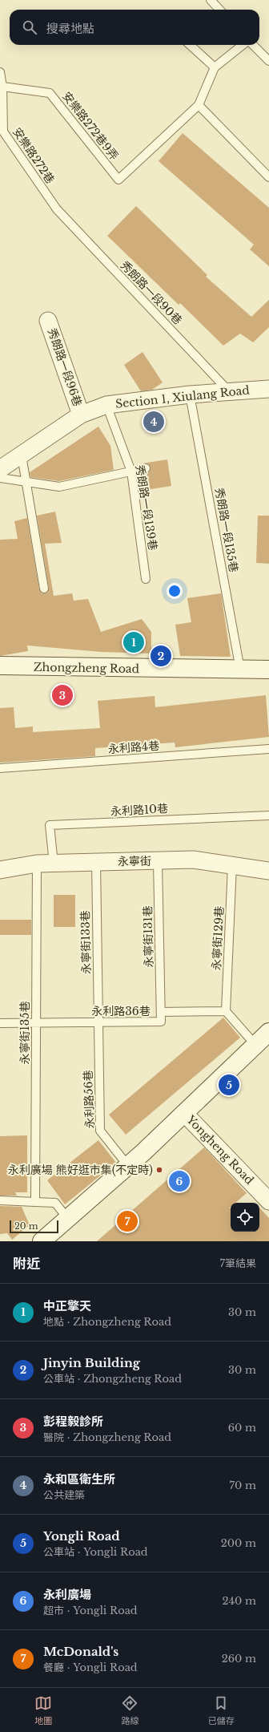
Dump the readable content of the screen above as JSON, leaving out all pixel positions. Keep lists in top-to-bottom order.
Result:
{
  "streets": {
    "street": [
      "秀朗路一段96巷",
      "Section 1, Xiulang Road",
      "Zhongzheng Road",
      "永寧街",
      "Yongheng Road"
    ],
    "lane": [
      "安樂路272巷9弄",
      "安樂路272巷",
      "秀朗路一段90巷",
      "秀朗路一段139巷",
      "秀朗路一段135巷",
      "永利路4巷",
      "永利路10巷",
      "永寧街131巷",
      "永寧街129巷",
      "永寧街133巷",
      "永利路36巷",
      "永寧街135巷",
      "永利路56巷"
    ]
  },
  "crossings": [
    ["安樂路272巷9弄", "安樂路272巷"],
    ["安樂路272巷", "秀朗路一段90巷"],
    ["秀朗路一段90巷", "Section 1, Xiulang Road"],
    ["秀朗路一段96巷", "Section 1, Xiulang Road"],
    ["Section 1, Xiulang Road", "秀朗路一段139巷"],
    ["Section 1, Xiulang Road", "秀朗路一段135巷"],
    ["秀朗路一段135巷", "Zhongzheng Road"],
    ["永利路10巷", "永寧街"],
    ["永寧街", "永寧街131巷"],
    ["永寧街", "永寧街129巷"],
    ["永寧街", "永寧街133巷"],
    ["永寧街", "永寧街135巷"],
    ["永寧街131巷", "永利路36巷"],
    ["永寧街129巷", "永利路36巷"],
    ["永寧街133巷", "永利路36巷"],
    ["永寧街133巷", "永利路56巷"],
    ["永利路36巷", "永寧街135巷"],
    ["永利路36巷", "永利路56巷"]
  ],
  "places": ["永利廣場 熊好逛市集(不定時)"],
  "scale_bar": "20 m",
  "page": {
    "search": "搜尋地點",
    "pins": [
      "4",
      "1",
      "2",
      "3",
      "5",
      "6",
      "7"
    ],
    "scale": "20 m",
    "heading": ["附近", "7筆結果"],
    "list": [
      {
        "mark": "1",
        "name": "中正擎天",
        "note": "地點 · Zhongzheng Road",
        "value": "30 m"
      },
      {
        "mark": "2",
        "name": "Jinyin Building",
        "note": "公車站 · Zhongzheng Road",
        "value": "30 m"
      },
      {
        "mark": "3",
        "name": "彭程毅診所",
        "note": "醫院 · Zhongzheng Road",
        "value": "60 m"
      },
      {
        "mark": "4",
        "name": "永和區衛生所",
        "note": "公共建築",
        "value": "70 m"
      },
      {
        "mark": "5",
        "name": "Yongli Road",
        "note": "公車站 · Yongli Road",
        "value": "200 m"
      },
      {
        "mark": "6",
        "name": "永利廣場",
        "note": "超市 · Yongli Road",
        "value": "240 m"
      },
      {
        "mark": "7",
        "name": "McDonald's",
        "note": "餐廳 · Yongli Road",
        "value": "260 m"
      }
    ],
    "nav": ["地圖", "路線", "已儲存"]
  }
}
